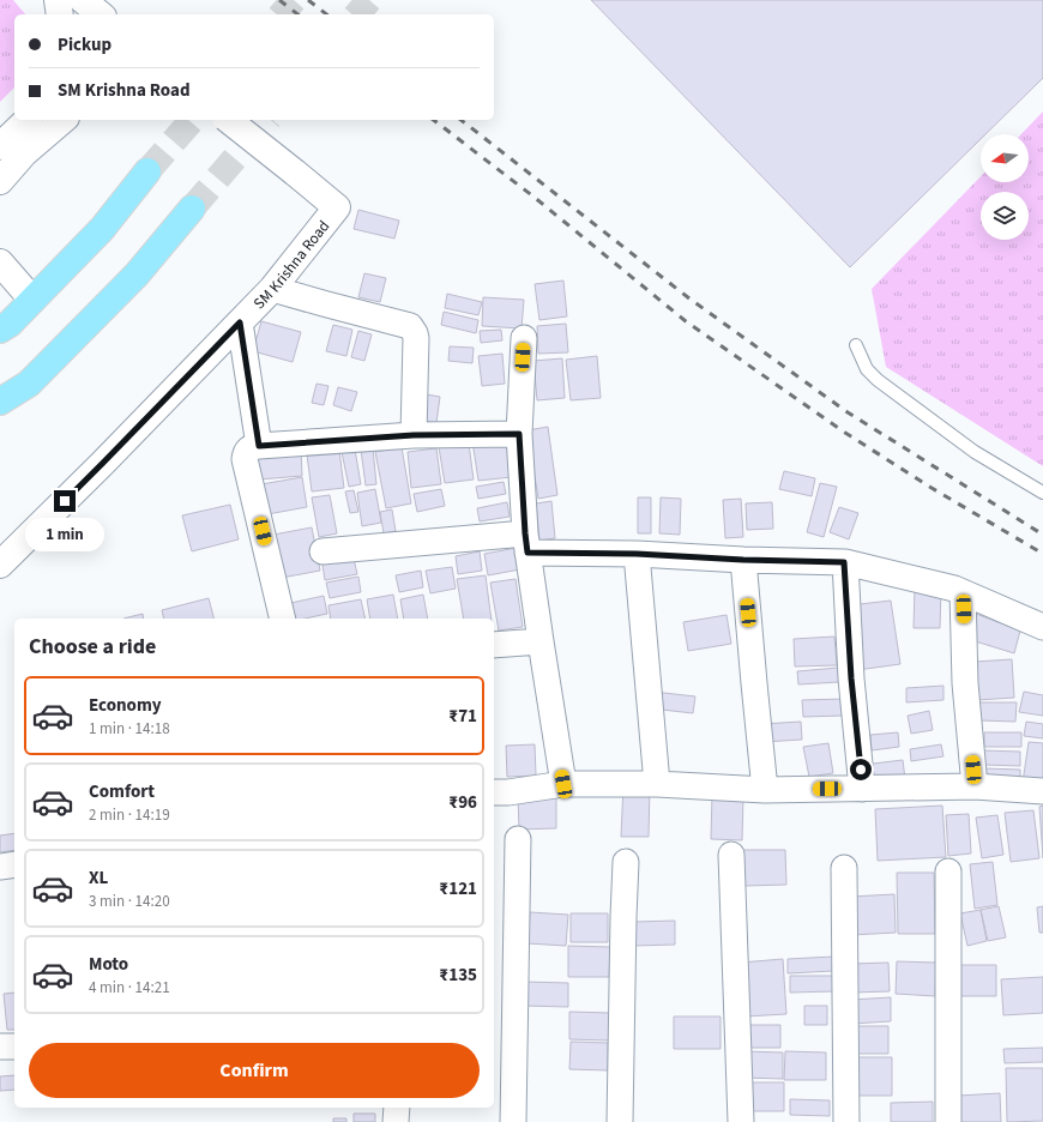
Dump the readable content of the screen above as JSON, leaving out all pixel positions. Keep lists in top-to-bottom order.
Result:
{
  "streets": {
    "street": ["SM Krishna Road"]
  },
  "north": "left",
  "page": {
    "banner": ["Pickup", "SM Krishna Road"],
    "bubble": "1 min",
    "heading": "Choose a ride",
    "list": [
      {
        "name": "Economy",
        "note": "1 min · 14:18",
        "value": "₹71"
      },
      {
        "name": "Comfort",
        "note": "2 min · 14:19",
        "value": "₹96"
      },
      {
        "name": "XL",
        "note": "3 min · 14:20",
        "value": "₹121"
      },
      {
        "name": "Moto",
        "note": "4 min · 14:21",
        "value": "₹135"
      }
    ],
    "buttons": "Confirm"
  }
}
